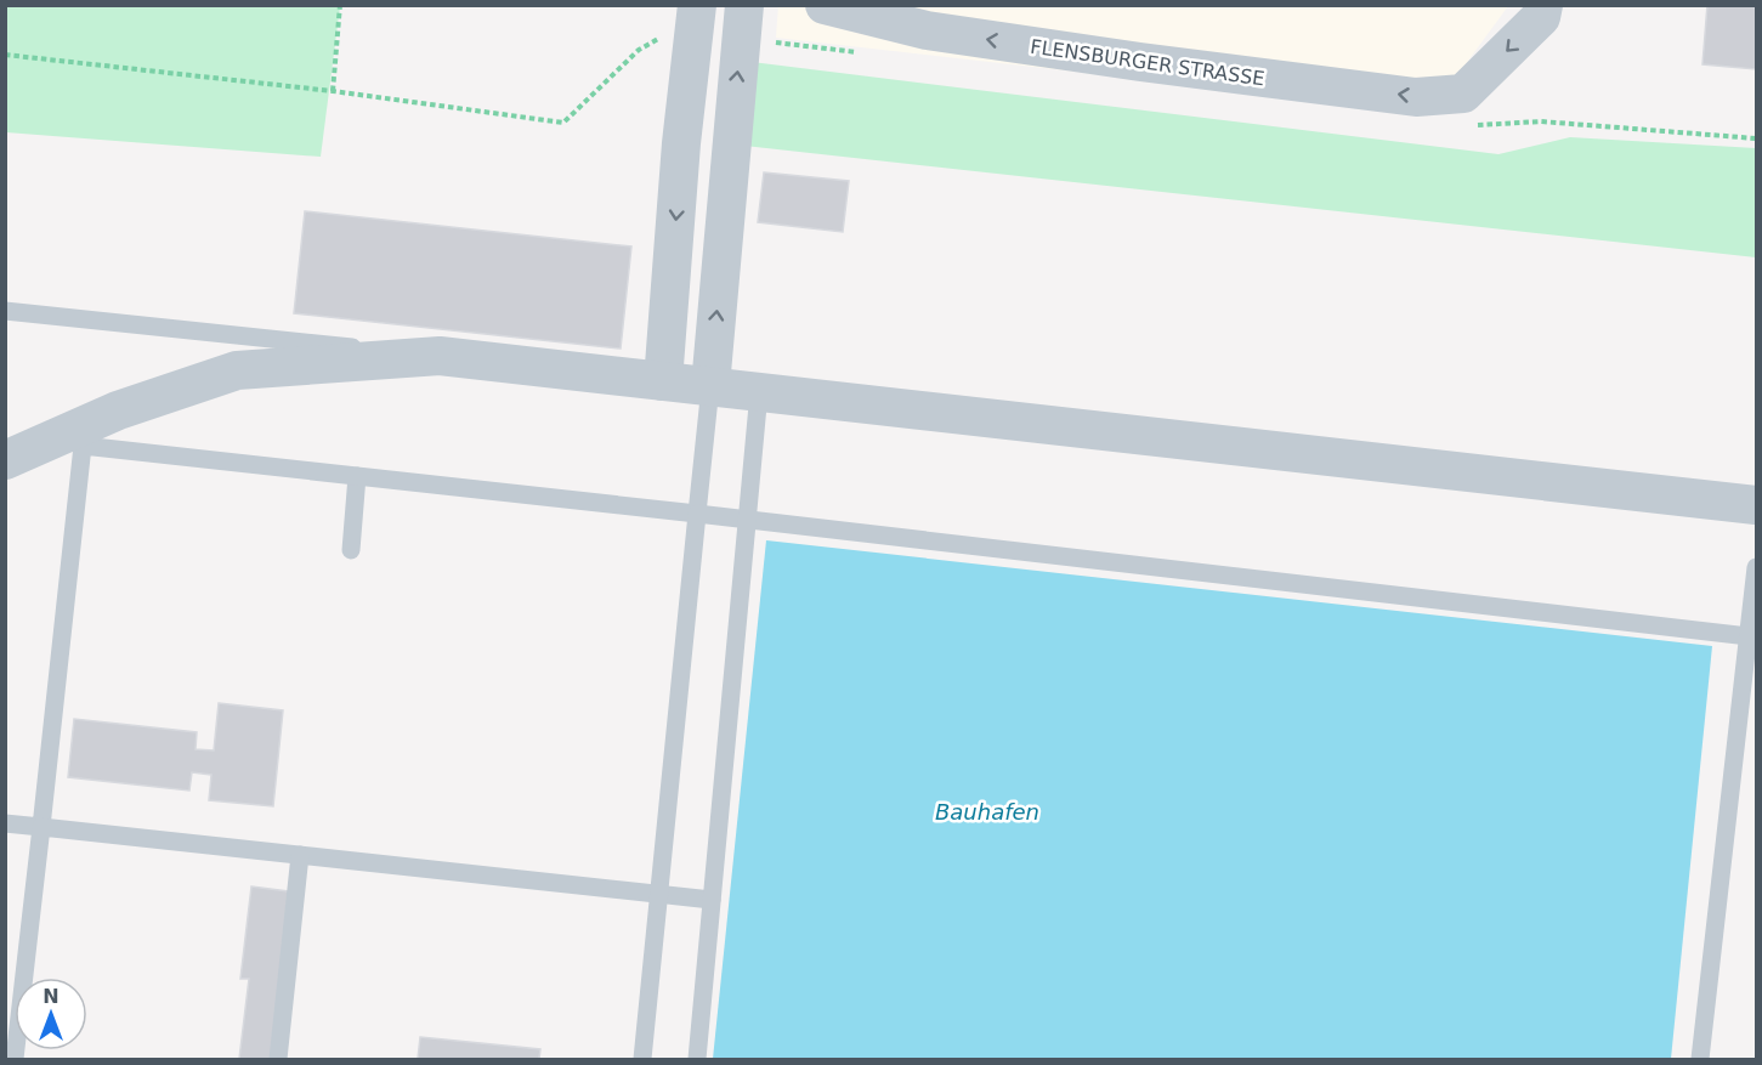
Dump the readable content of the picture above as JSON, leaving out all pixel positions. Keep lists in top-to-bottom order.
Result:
{
  "streets": {
    "street": ["FLENSBURGER STRASSE"]
  },
  "one_way": ["FLENSBURGER STRASSE"],
  "water": ["Bauhafen"],
  "north": "top"
}
